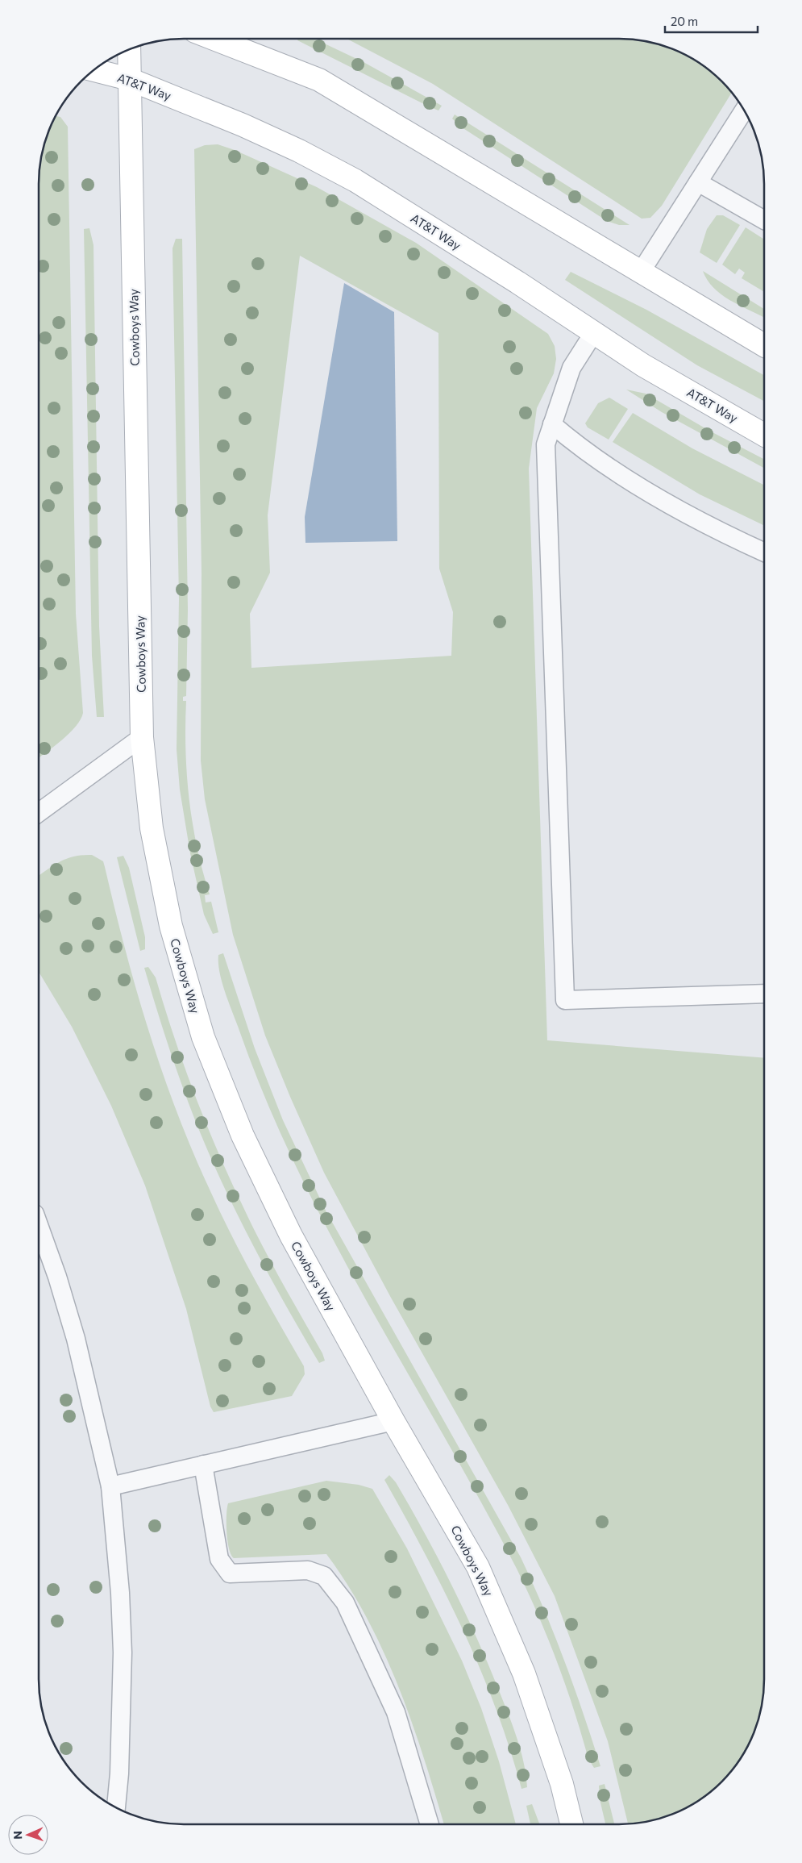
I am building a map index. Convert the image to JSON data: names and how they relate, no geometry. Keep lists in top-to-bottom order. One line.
{"streets":{"street":["AT&T Way","Cowboys Way"]},"crossings":[["AT&T Way","Cowboys Way"]],"scale_bar":"20 m","north":"left"}
